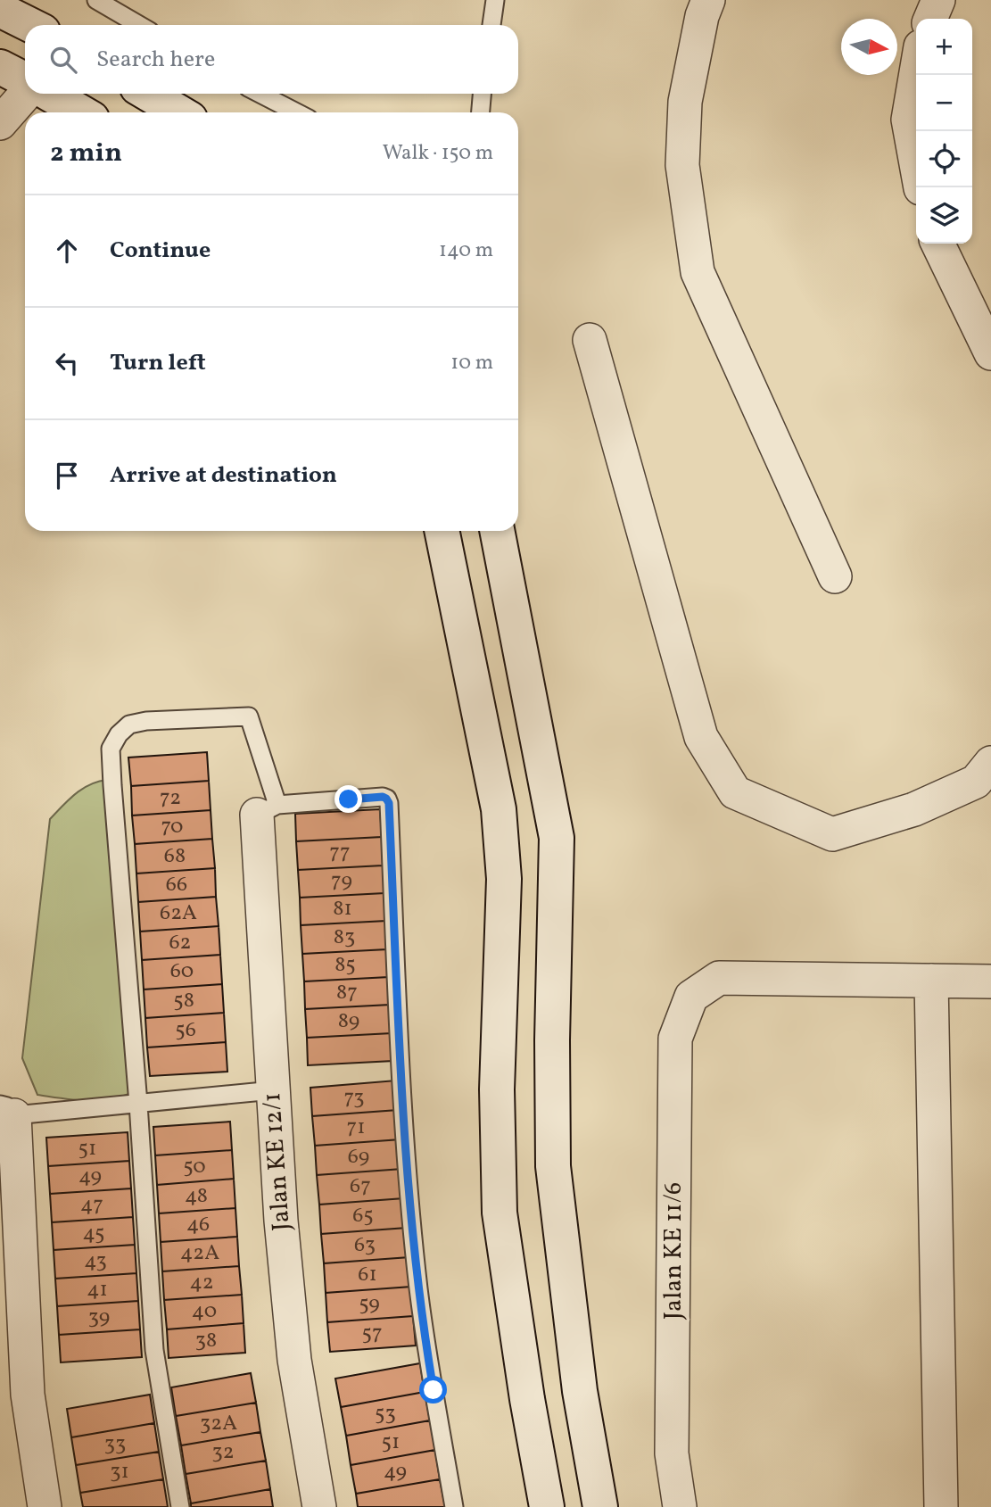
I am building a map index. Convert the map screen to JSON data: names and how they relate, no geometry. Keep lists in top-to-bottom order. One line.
{"streets":{"street":["Jalan KE 12/1","Jalan KE 11/6"]},"house_numbers":["72","70","77","68","79","66","81","62A","83","62","85","60","87","58","89","56","73","71","51","69","50","49","67","48","47","65","46","45","63","42A","43","61","42","41","59","40","39","57","38","53","32A","51","33","32","31","49"],"north":"right","page":{"map_buttons":["+","−"],"search":"Search here","heading":["2 min","Walk · 150 m"],"list":[["Continue","140 m"],["Turn left","10 m"],"Arrive at destination"]}}
